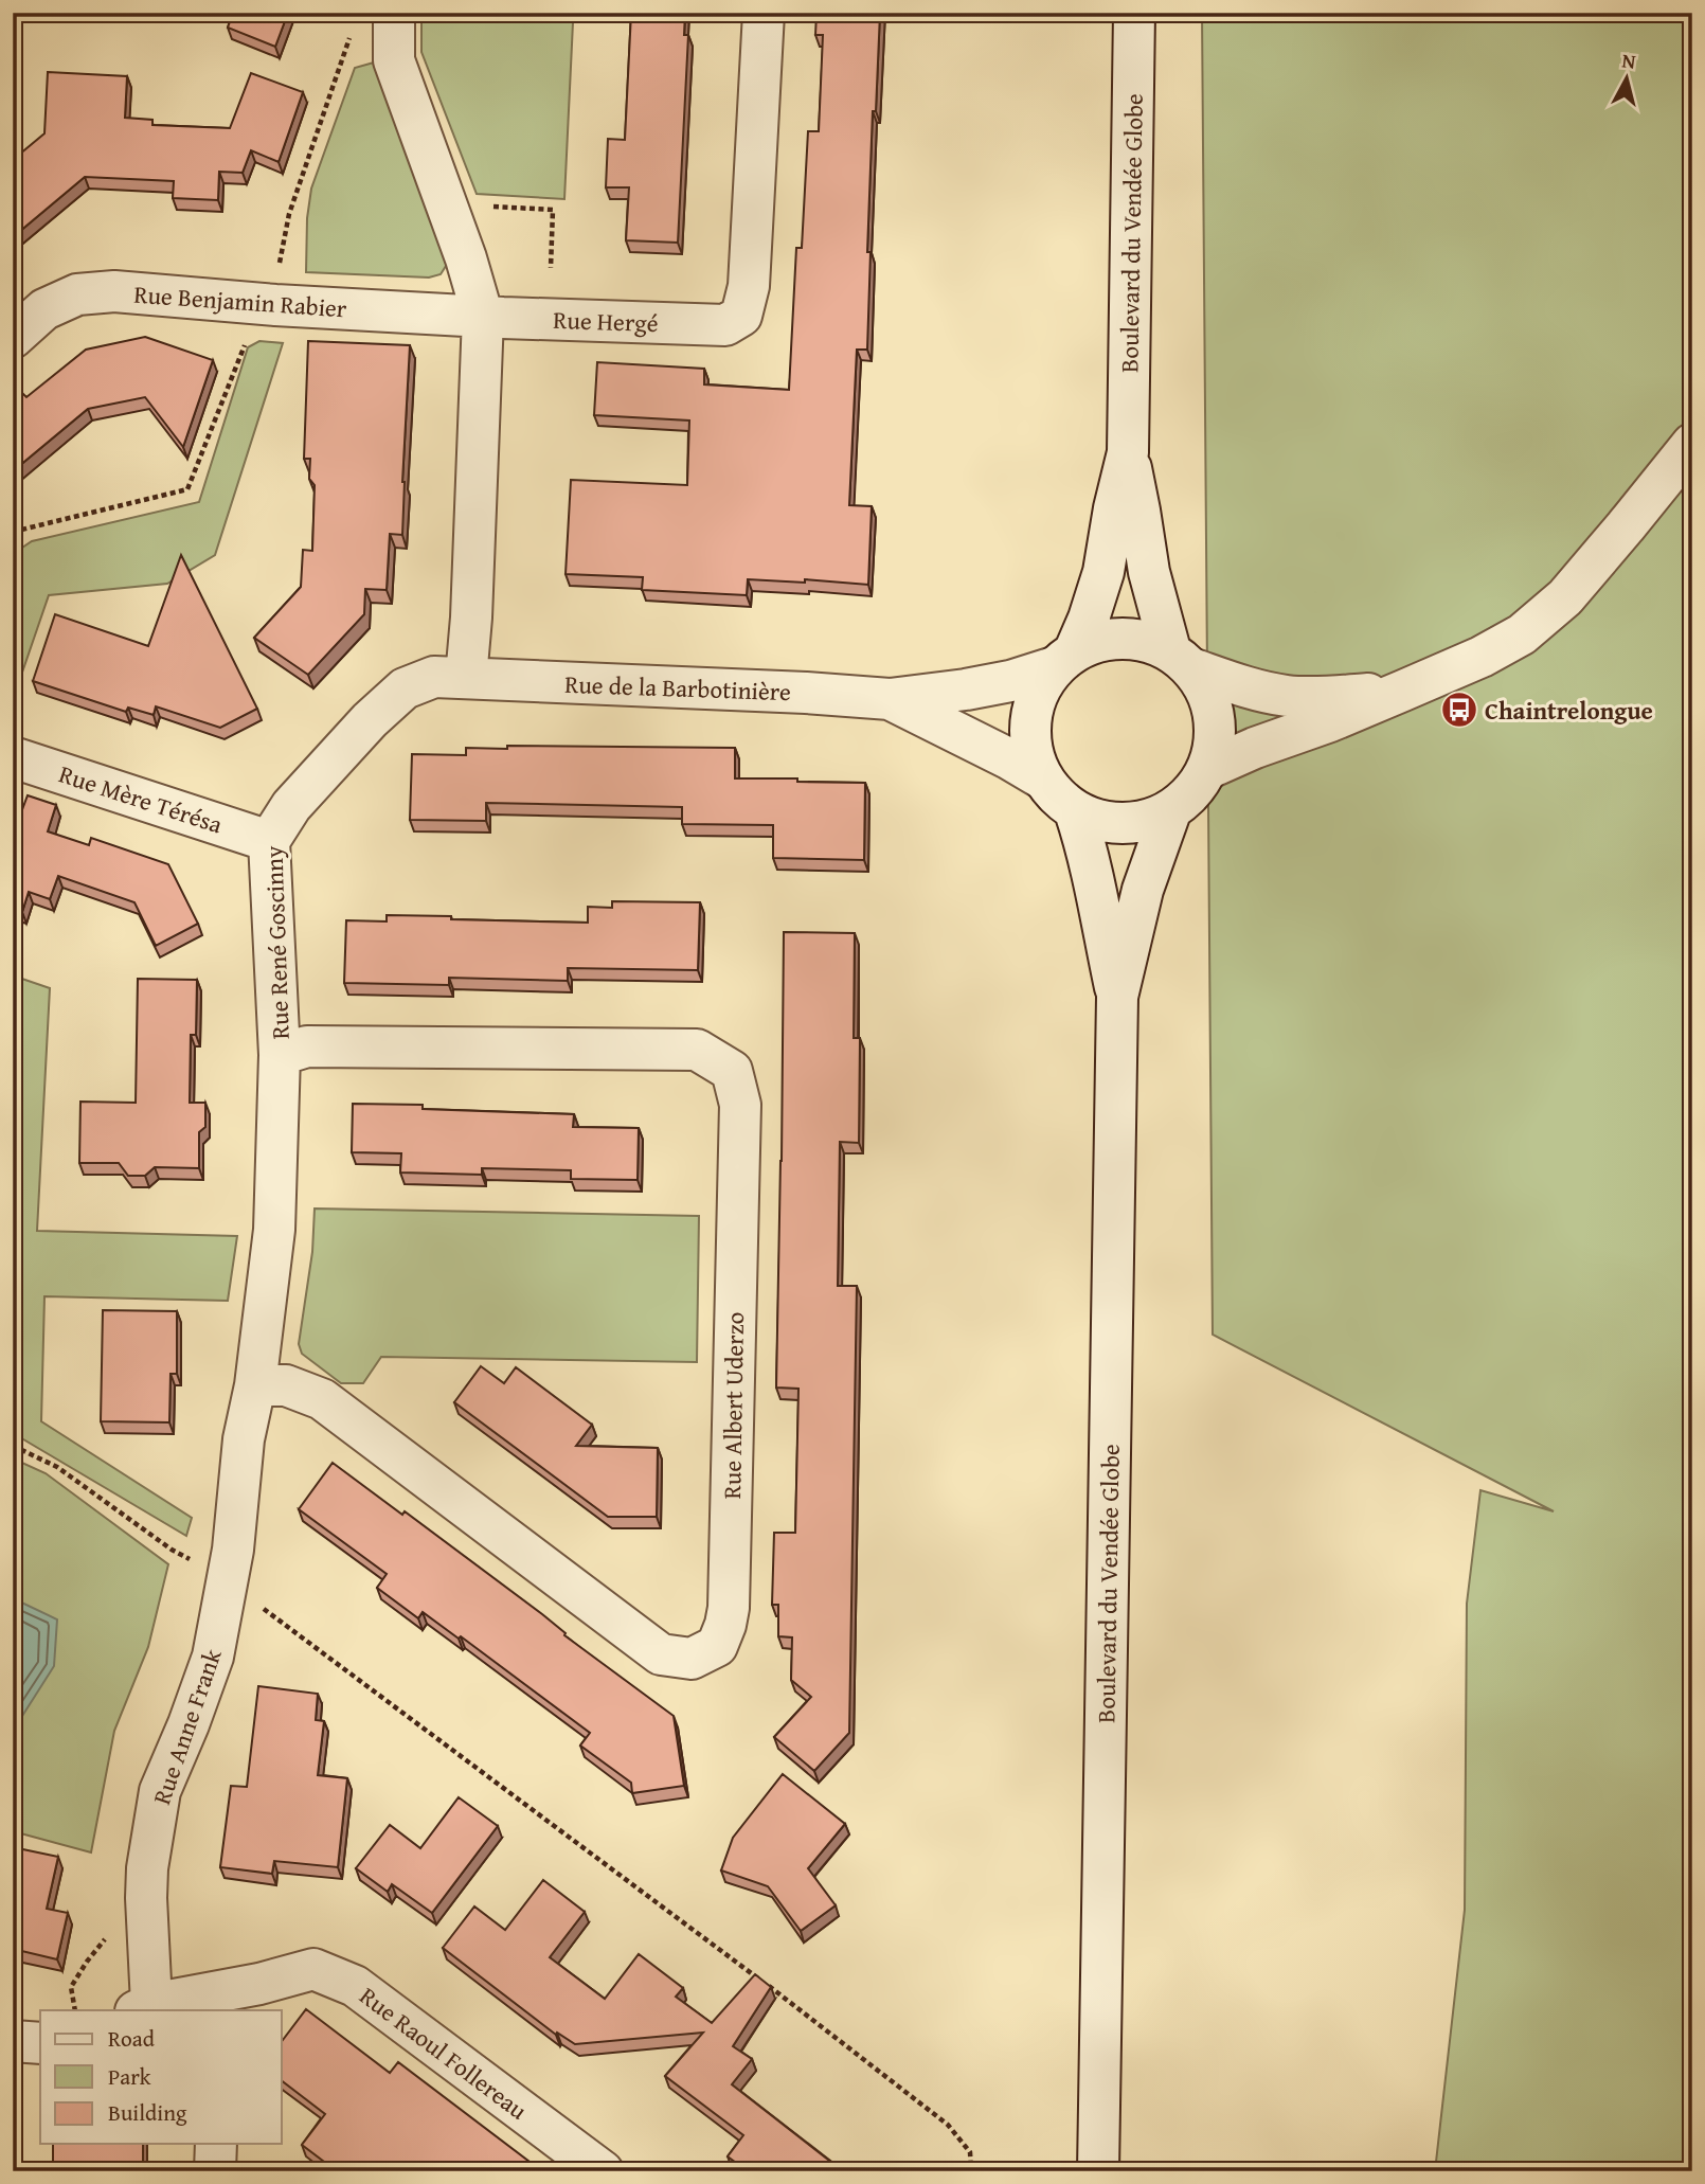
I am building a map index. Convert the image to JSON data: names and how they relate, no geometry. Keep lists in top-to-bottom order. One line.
{"streets":{"street":["Boulevard du Vendée Globe","Rue Benjamin Rabier","Rue Hergé","Rue de la Barbotinière","Rue Mère Térésa","Rue René Goscinny","Rue Albert Uderzo","Rue Anne Frank","Rue Raoul Follereau"]},"crossings":[["Boulevard du Vendée Globe","Rue de la Barbotinière"],["Rue Benjamin Rabier","Rue Hergé"],["Rue de la Barbotinière","Rue René Goscinny"],["Rue Mère Térésa","Rue René Goscinny"],["Rue René Goscinny","Rue Albert Uderzo"],["Rue René Goscinny","Rue Anne Frank"],["Rue Anne Frank","Rue Raoul Follereau"]],"places":{"bus stop":["Chaintrelongue"]},"legend":["Road","Park","Building"],"north":"top"}
